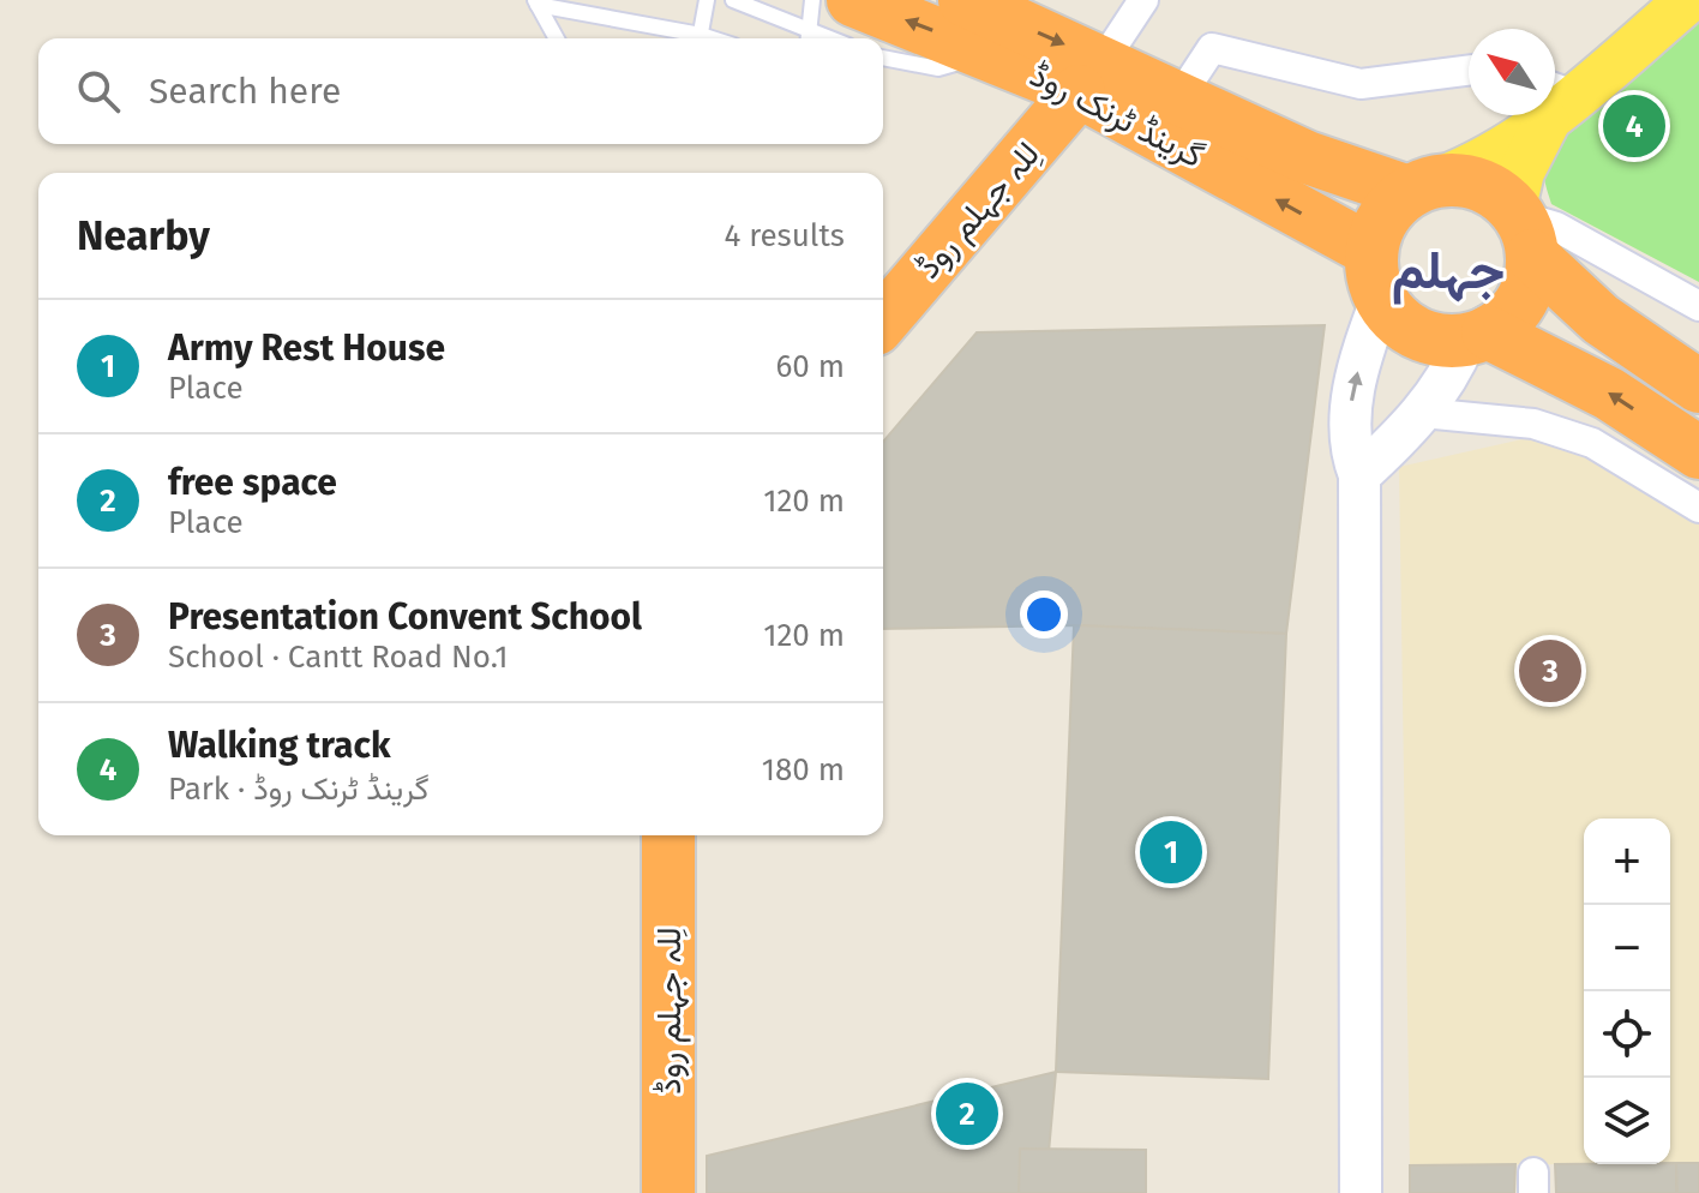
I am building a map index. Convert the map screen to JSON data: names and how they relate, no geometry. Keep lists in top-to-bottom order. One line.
{"streets":{"highway":["گرینڈ ٹرنک روڈ","لِلہ جہلم روڈ"]},"crossings":[["گرینڈ ٹرنک روڈ","لِلہ جہلم روڈ"]],"districts":["جہلم"],"north":"top left","page":{"search":"Search here","pins":["4","3","1","2"],"heading":["Nearby","4 results"],"list":[{"mark":"1","name":"Army Rest House","note":"Place","value":"60 m"},{"mark":"2","name":"free space","note":"Place","value":"120 m"},{"mark":"3","name":"Presentation Convent School","note":"School · Cantt Road No.1","value":"120 m"},{"mark":"4","name":"Walking track","note":"Park · گرینڈ ٹرنک روڈ","value":"180 m"}],"map_buttons":["+","−"]}}
